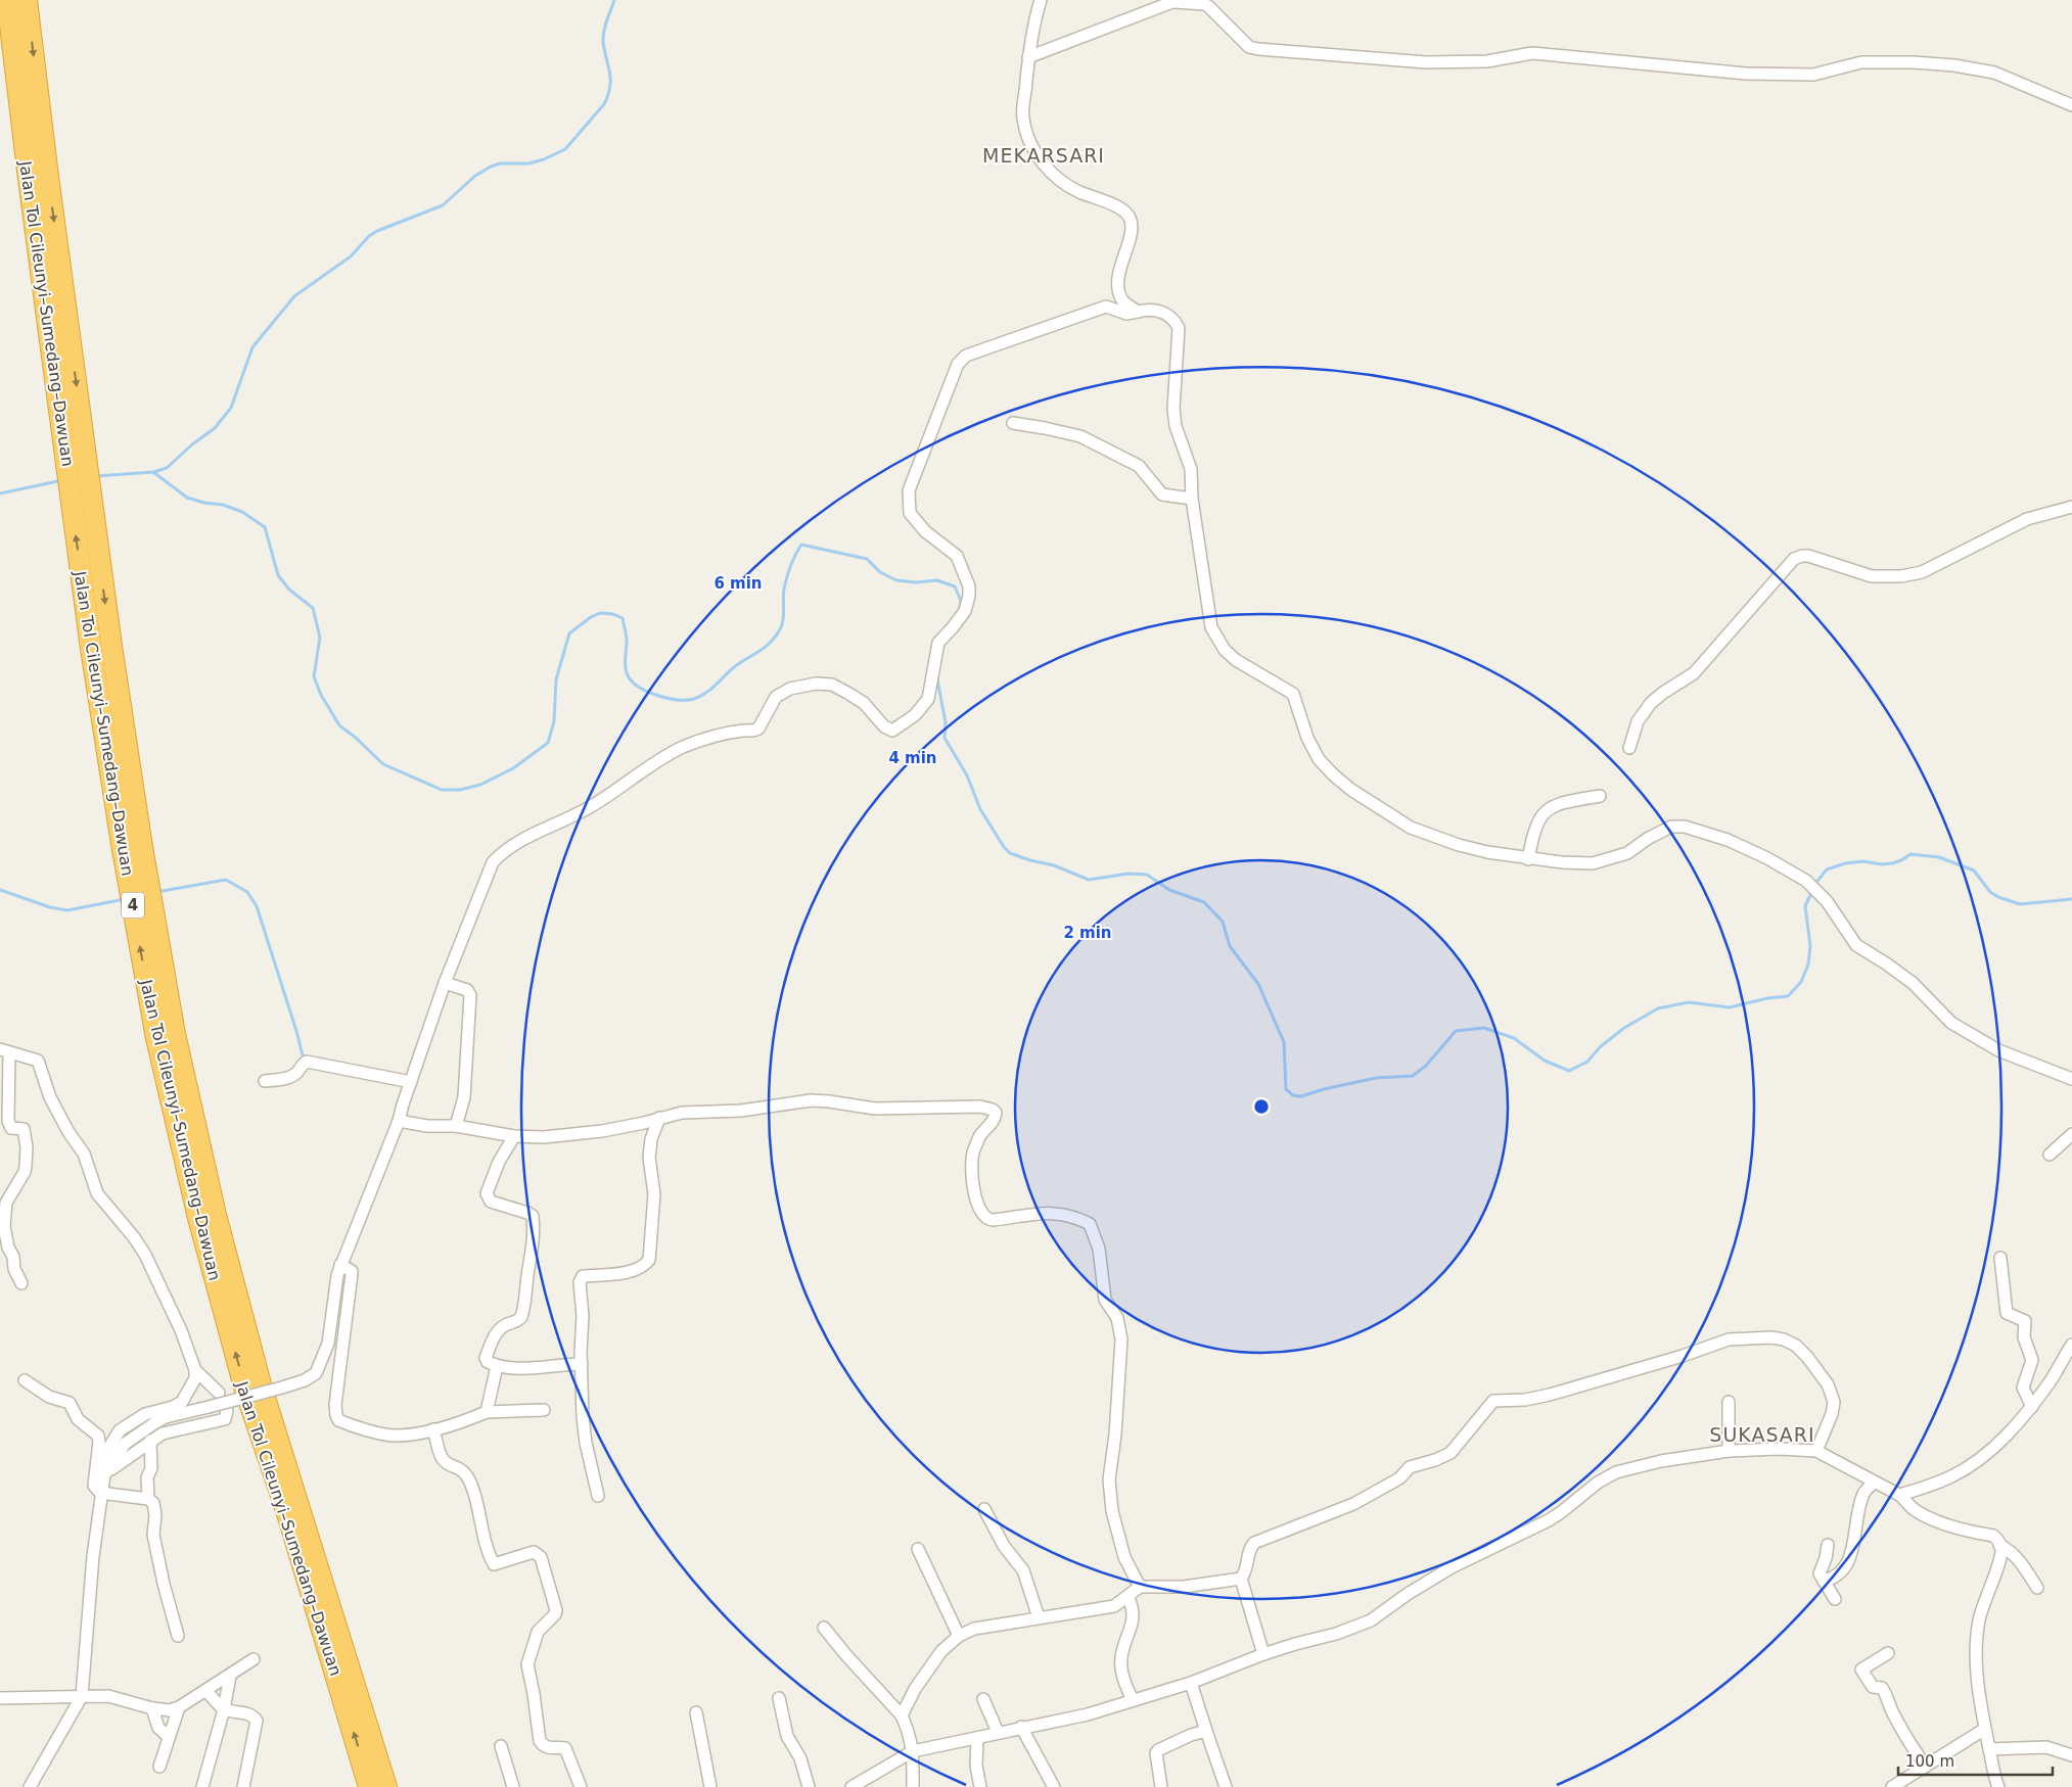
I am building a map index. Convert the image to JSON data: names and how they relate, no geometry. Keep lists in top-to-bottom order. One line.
{"streets":{"highway":["Jalan Tol Cileunyi–Sumedang–Dawuan","4"]},"districts":["MEKARSARI","SUKASARI"],"scale_bar":"100 m","rings":["6 min","4 min","2 min"]}
